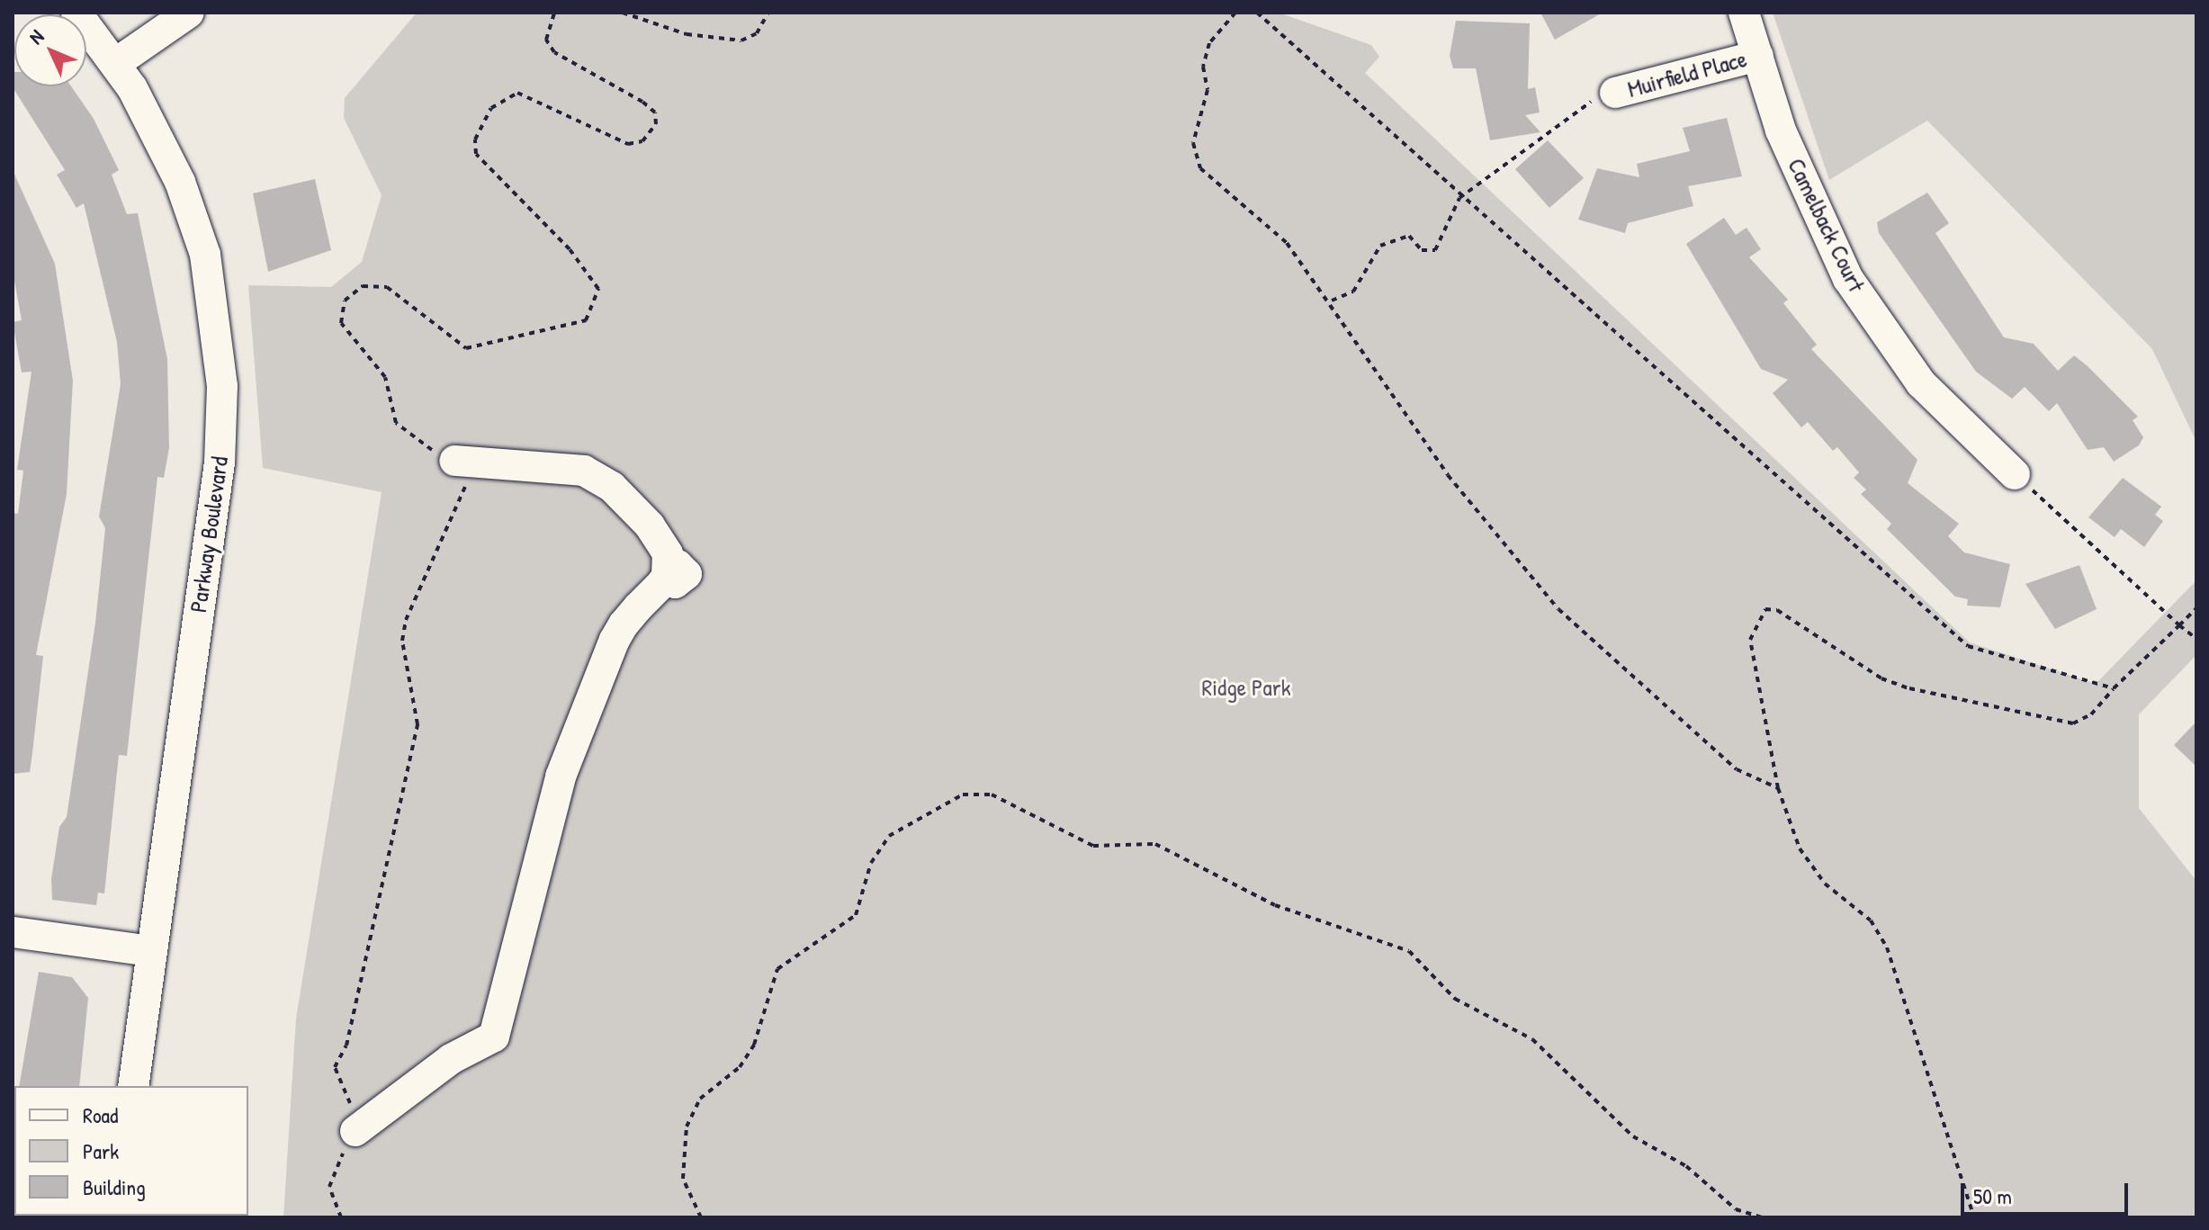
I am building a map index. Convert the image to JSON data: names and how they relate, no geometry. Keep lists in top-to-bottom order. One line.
{"streets":{"street":["Muirfield Place","Camelback Court","Parkway Boulevard"]},"crossings":[["Muirfield Place","Camelback Court"]],"parks":["Ridge Park"],"legend":["Road","Park","Building"],"scale_bar":"50 m","north":"top left"}
